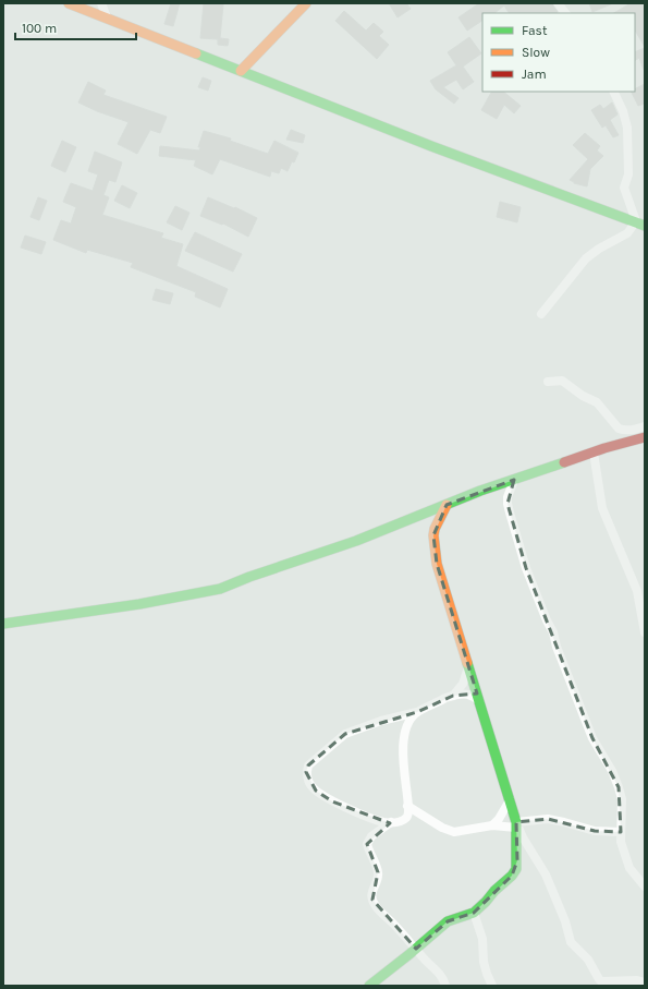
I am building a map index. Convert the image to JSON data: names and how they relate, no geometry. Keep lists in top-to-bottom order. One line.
{"legend":["Fast","Slow","Jam"],"scale_bar":"100 m"}
